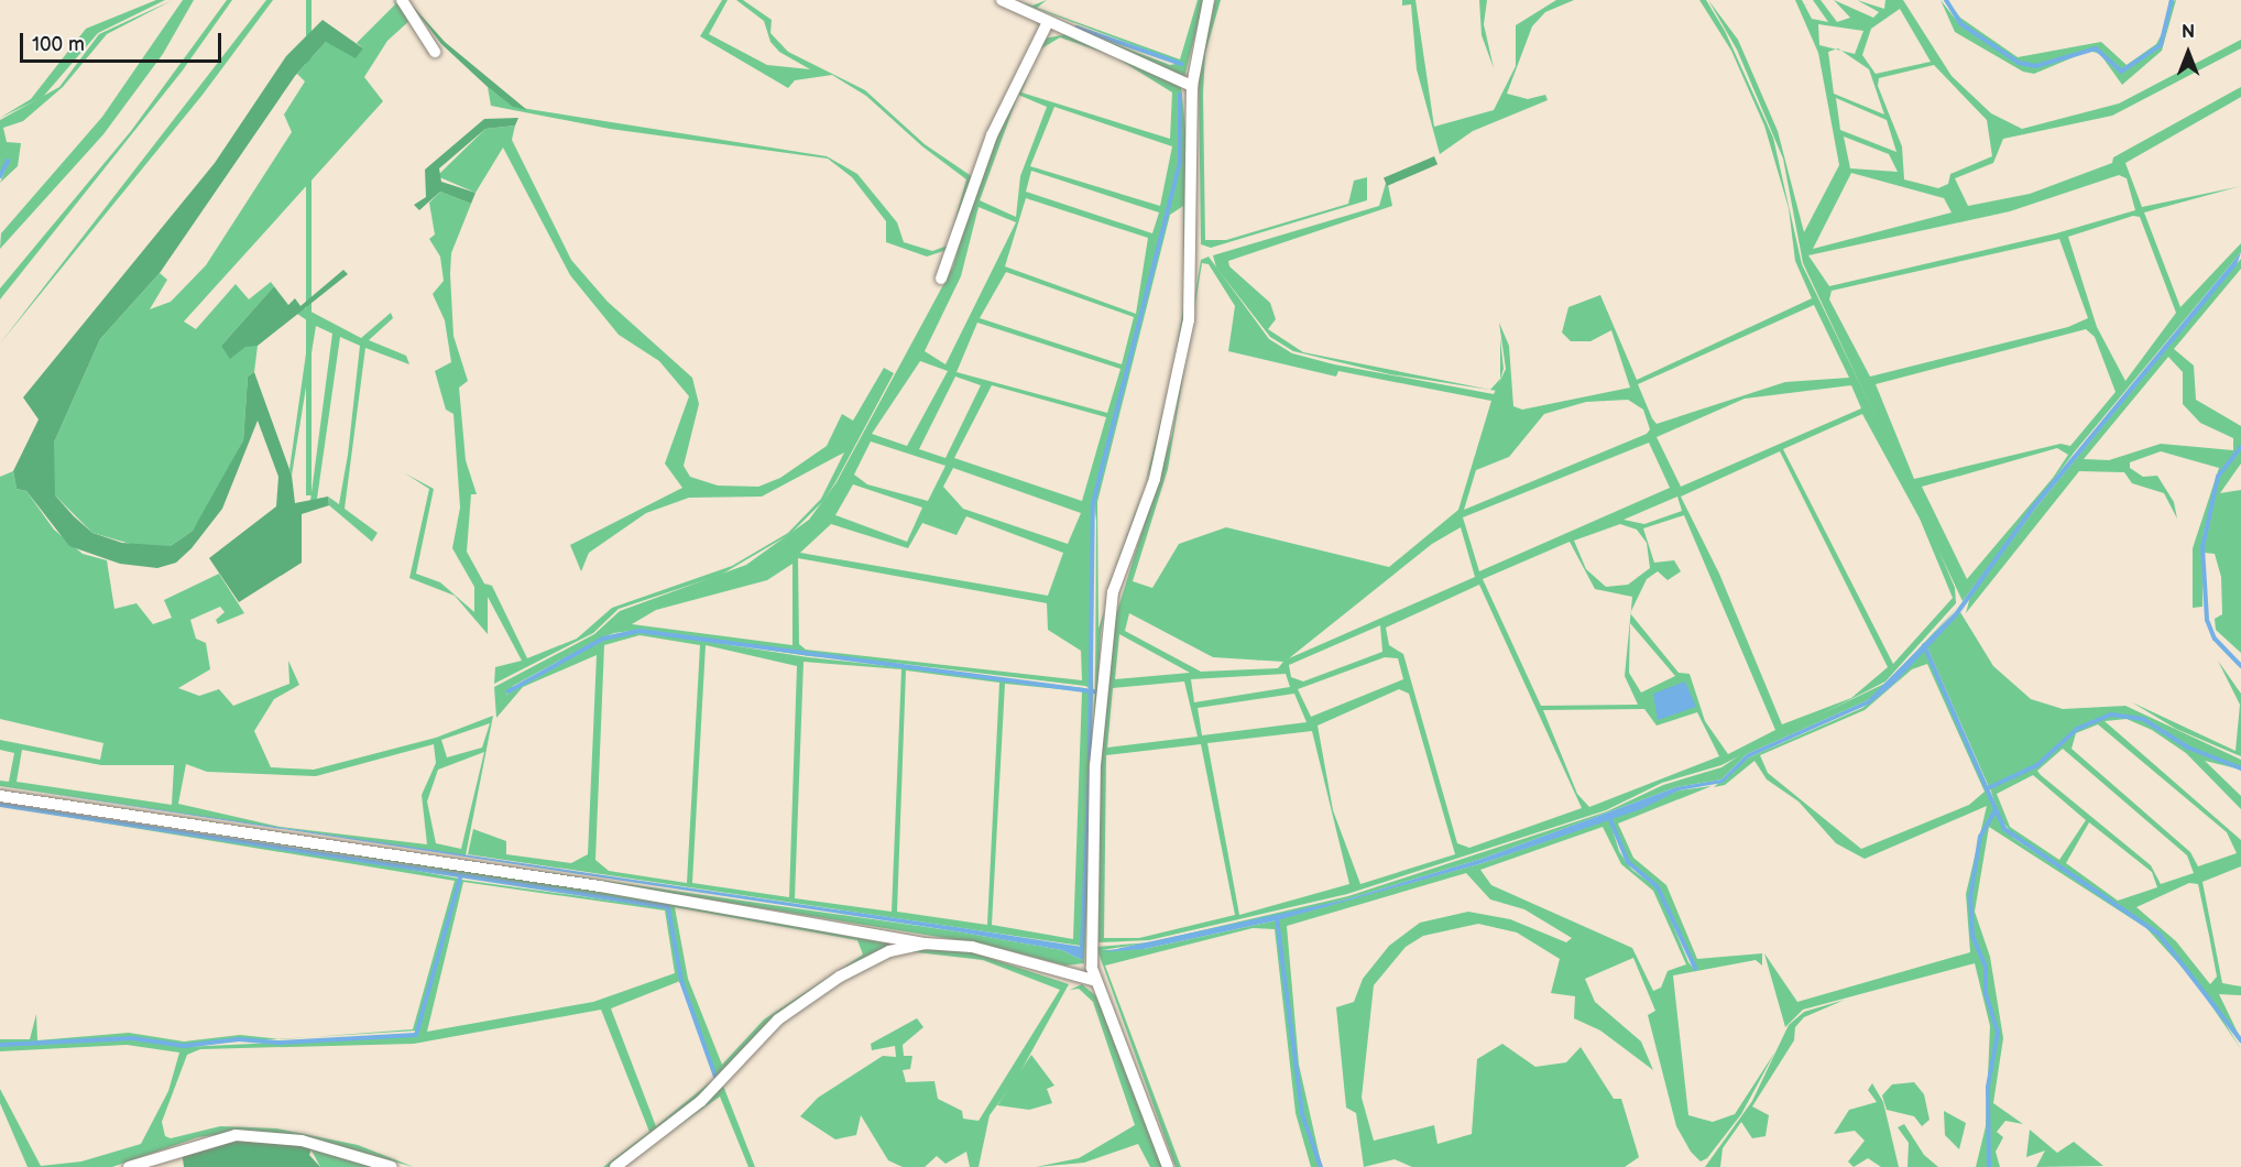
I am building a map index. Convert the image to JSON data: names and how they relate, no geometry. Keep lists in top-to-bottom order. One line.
{"scale_bar":"100 m","north":"top"}
